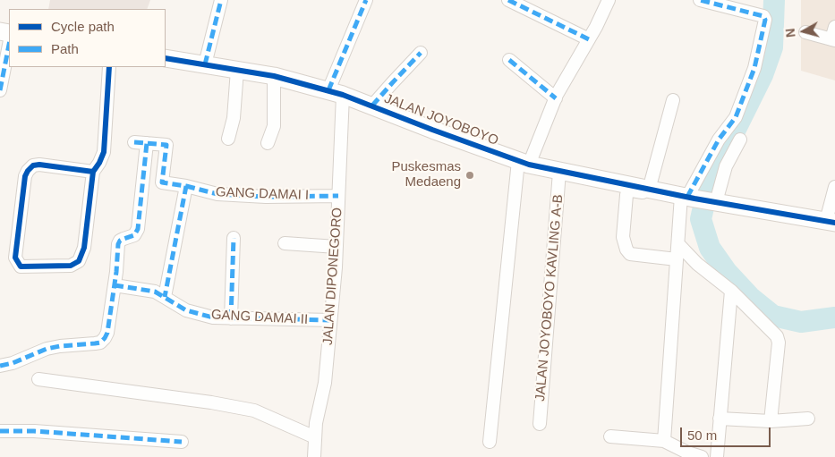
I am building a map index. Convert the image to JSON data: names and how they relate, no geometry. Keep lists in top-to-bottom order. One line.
{"streets":{"street":["JALAN JOYOBOYO","GANG DAMAI I","JALAN DIPONEGORO","JALAN JOYOBOYO KAVLING A-B","GANG DAMAI II"]},"crossings":[["JALAN JOYOBOYO","JALAN DIPONEGORO"],["JALAN JOYOBOYO","JALAN JOYOBOYO KAVLING A-B"],["GANG DAMAI I","JALAN DIPONEGORO"],["GANG DAMAI I","GANG DAMAI II"],["JALAN DIPONEGORO","GANG DAMAI II"]],"places":["Puskesmas Medaeng"],"legend":["Cycle path","Path"],"scale_bar":"50 m","north":"left"}
